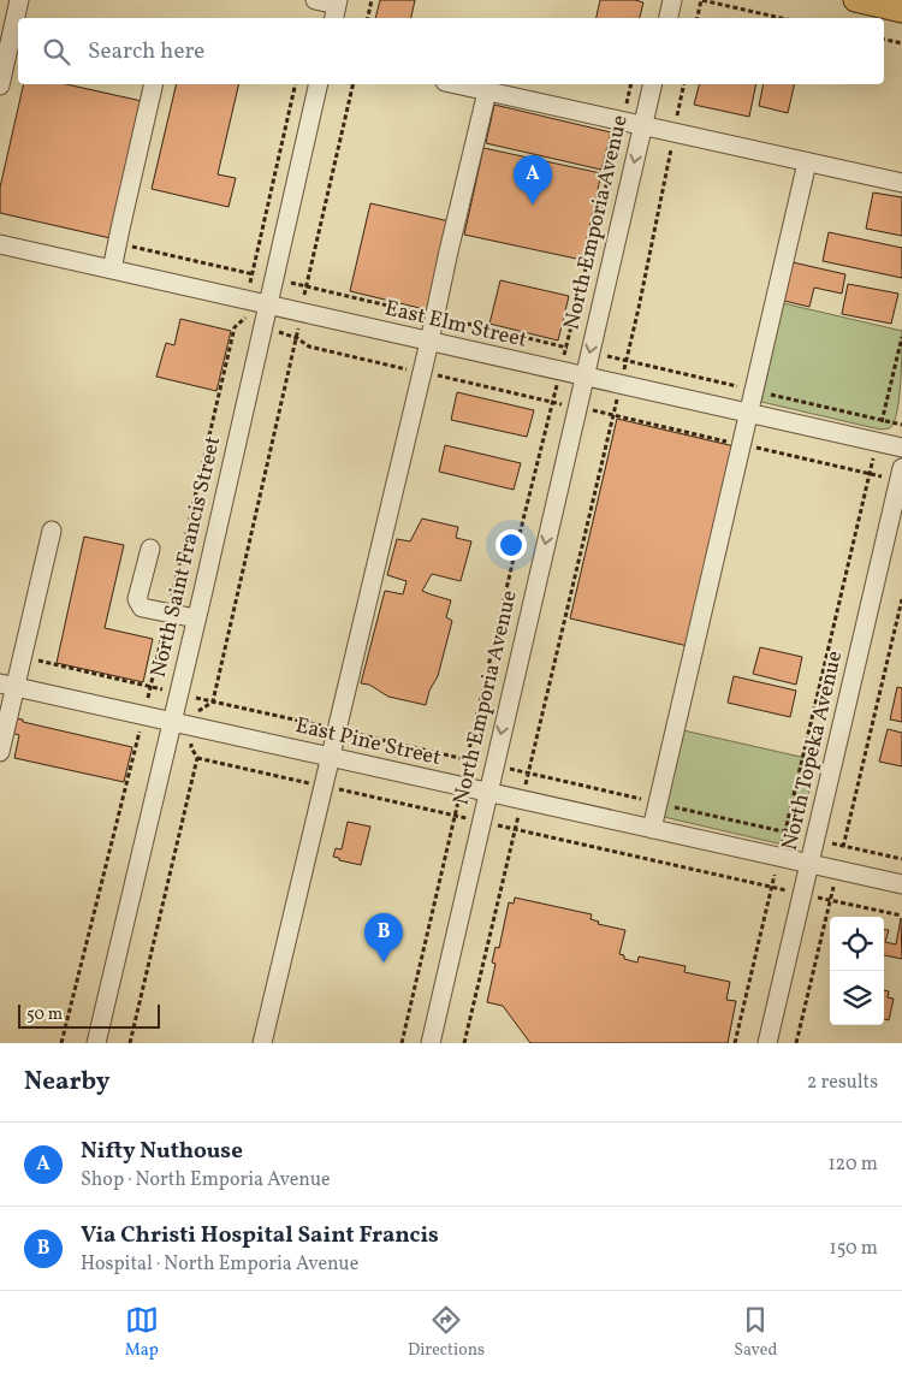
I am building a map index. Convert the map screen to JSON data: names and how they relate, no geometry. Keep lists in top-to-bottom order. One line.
{"streets":{"street":["North Emporia Avenue","East Elm Street","North Saint Francis Street","East Pine Street","North Topeka Avenue"]},"crossings":[["North Emporia Avenue","East Elm Street"],["North Emporia Avenue","East Pine Street"],["East Elm Street","North Saint Francis Street"],["North Saint Francis Street","East Pine Street"],["East Pine Street","North Topeka Avenue"]],"scale_bar":"50 m","page":{"search":"Search here","pins":["A","B"],"scale":"50 m","heading":["Nearby","2 results"],"list":[{"mark":"A","name":"Nifty Nuthouse","note":"Shop · North Emporia Avenue","value":"120 m"},{"mark":"B","name":"Via Christi Hospital Saint Francis","note":"Hospital · North Emporia Avenue","value":"150 m"}],"nav":["Map","Directions","Saved"]}}
